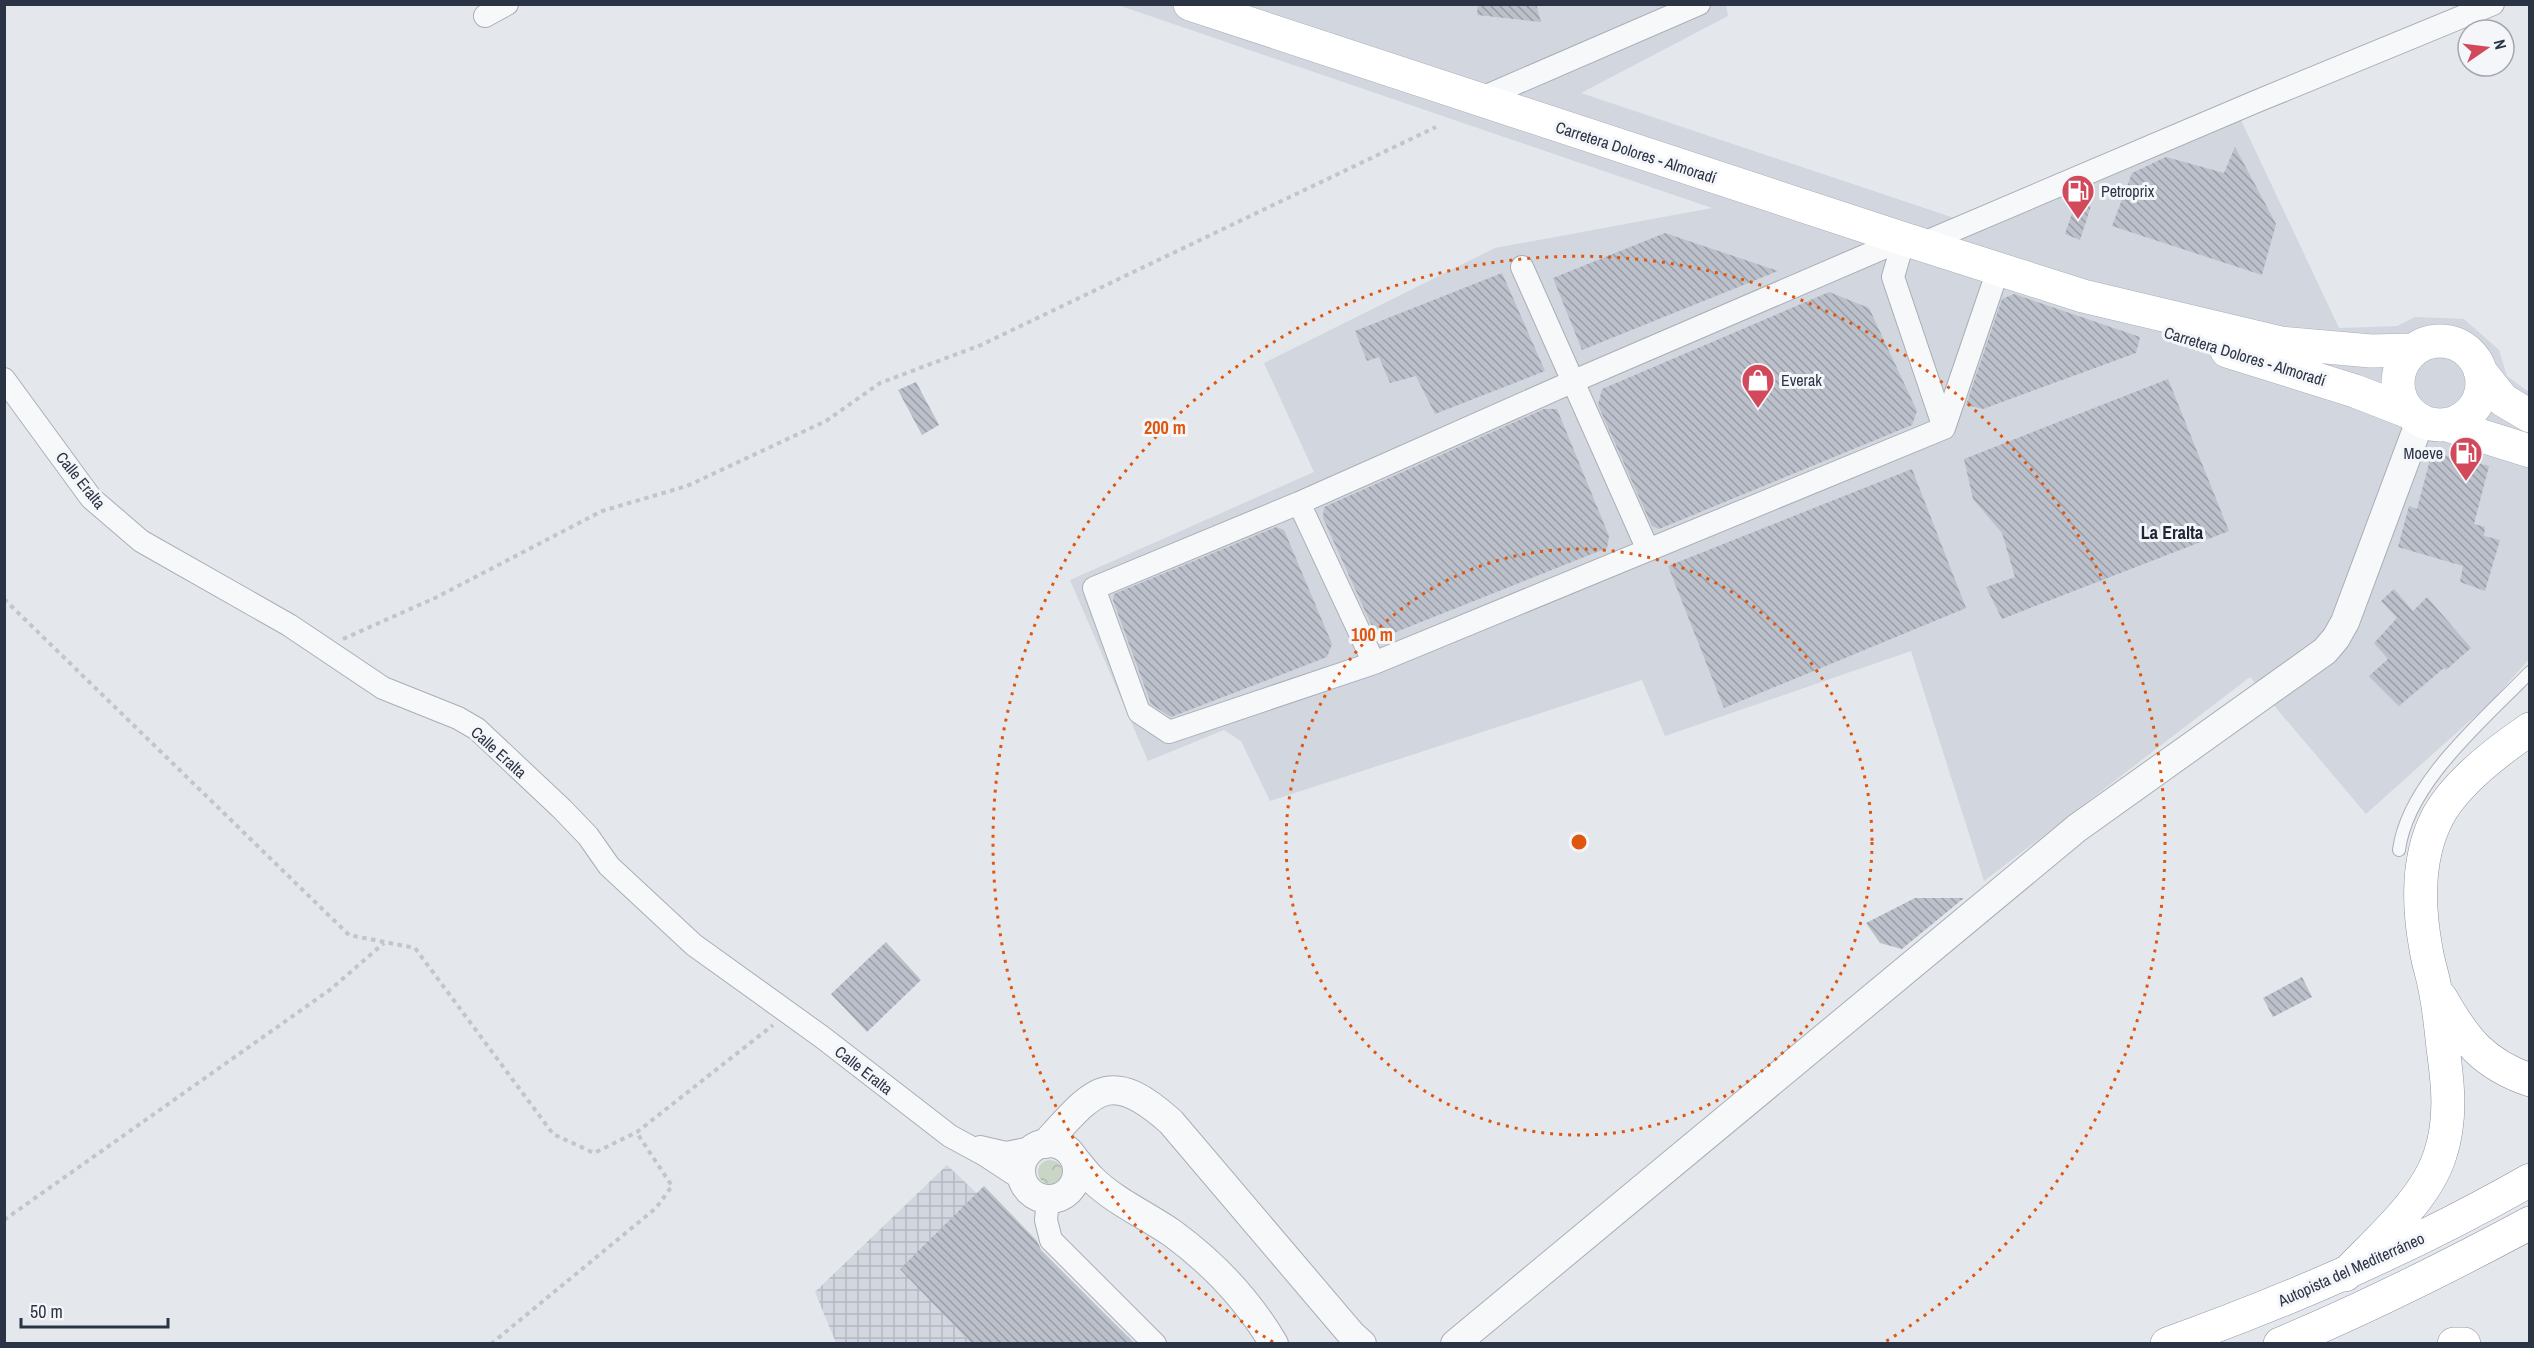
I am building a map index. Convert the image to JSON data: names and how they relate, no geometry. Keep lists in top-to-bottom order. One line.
{"streets":{"main road":["Carretera Dolores - Almoradí","Autopista del Mediterráneo"],"street":["Calle Eralta"]},"districts":["La Eralta"],"places":{"fuel station":["Petroprix","Moeve"],"shop":["Everak"]},"scale_bar":"50 m","north":"right","rings":["200 m","100 m"]}
